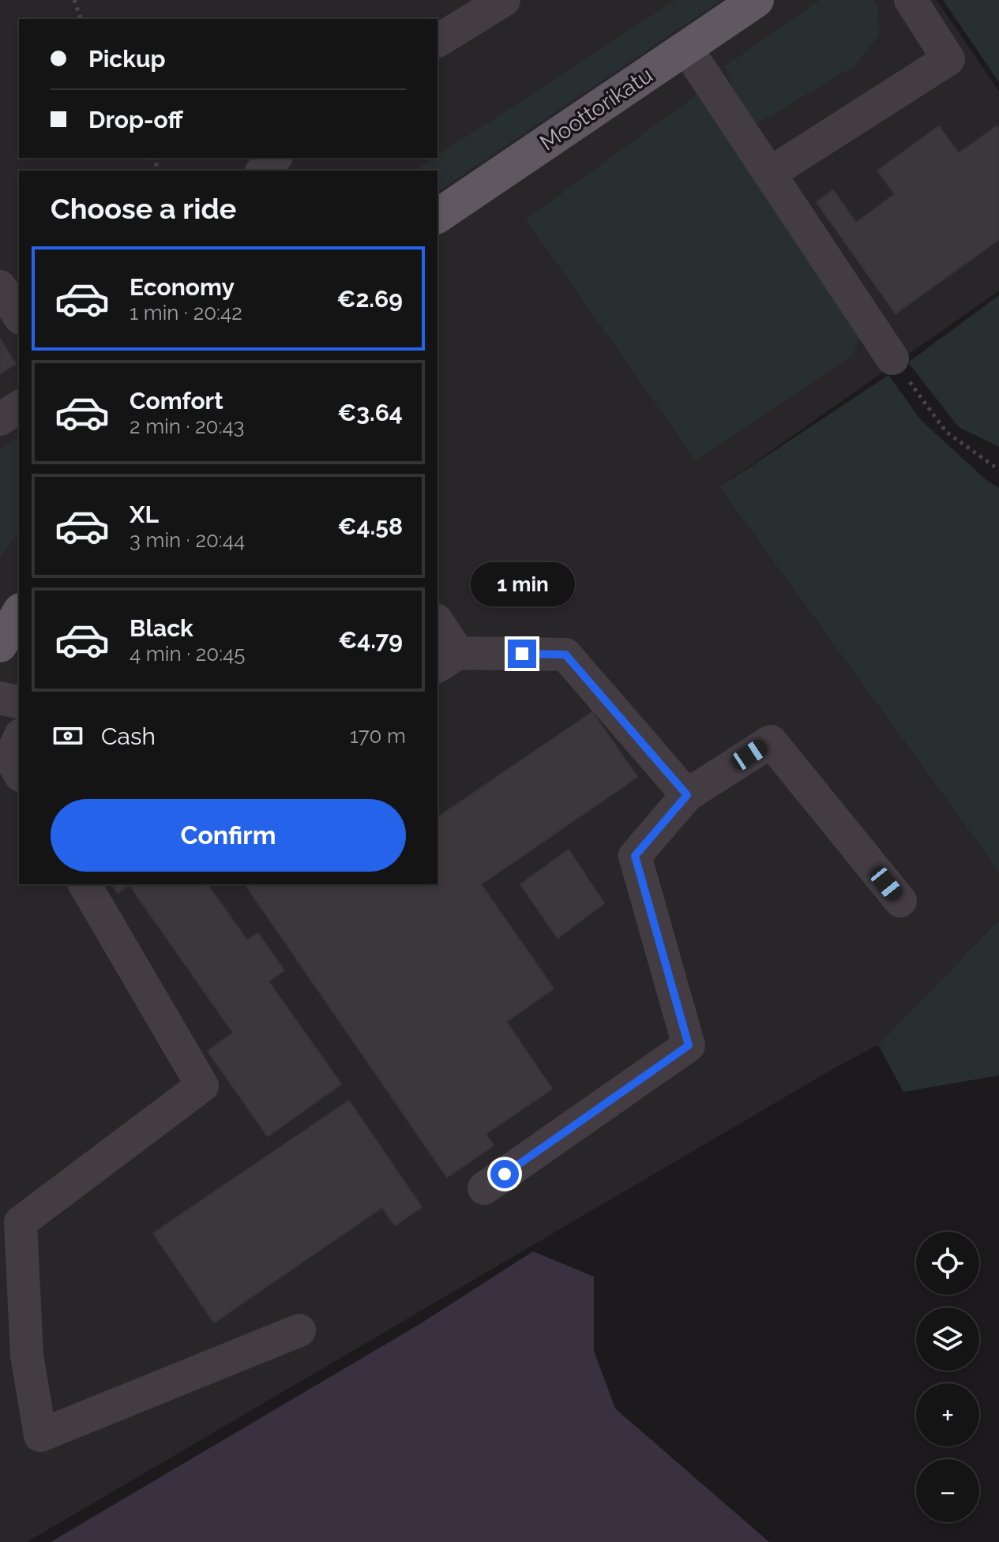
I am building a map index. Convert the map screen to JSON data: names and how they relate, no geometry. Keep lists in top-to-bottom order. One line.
{"streets":{"main road":["Moottorikatu"]},"page":{"banner":["Pickup","Drop-off"],"heading":"Choose a ride","list":[{"name":"Economy","note":"1 min · 20:42","value":"€2.69"},{"name":"Comfort","note":"2 min · 20:43","value":"€3.64"},{"name":"XL","note":"3 min · 20:44","value":"€4.58"},{"name":"Black","note":"4 min · 20:45","value":"€4.79"}],"bubble":"1 min","pay":["Cash","170 m"],"buttons":"Confirm","map_buttons":["+","−"]}}
